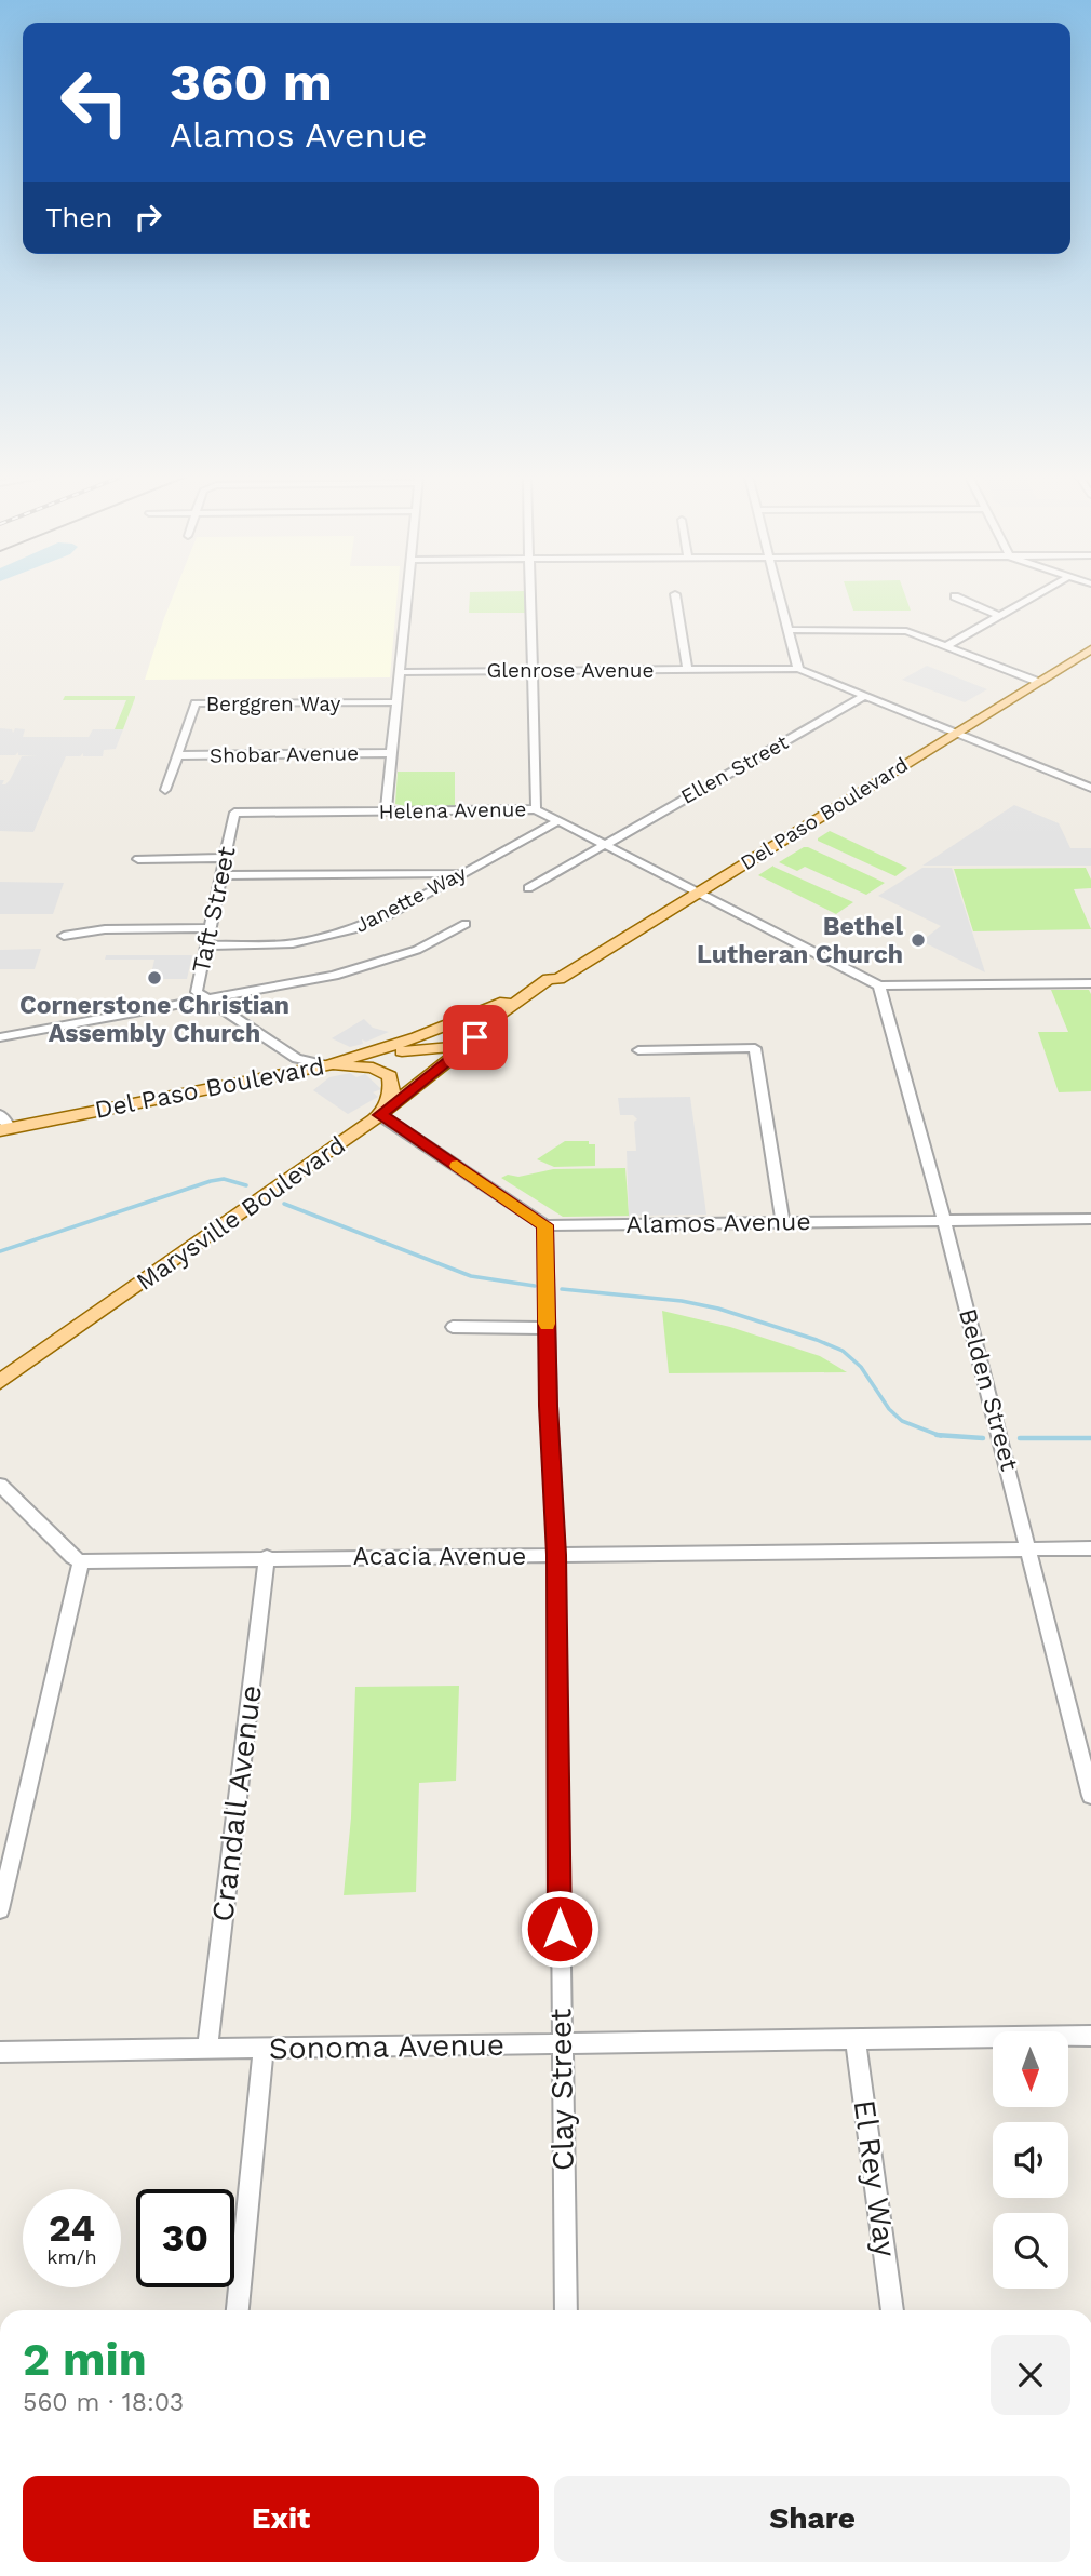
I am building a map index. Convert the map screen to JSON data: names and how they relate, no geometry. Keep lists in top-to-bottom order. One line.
{"streets":{"main road":["Del Paso Boulevard","Marysville Boulevard"],"street":["Glenrose Avenue","Berggren Way","Shobar Avenue","Ellen Street","Helena Avenue","Janette Way","Taft Street","Alamos Avenue","Belden Street","Acacia Avenue","Crandall Avenue","Sonoma Avenue","Clay Street","El Rey Way"]},"crossings":[["Glenrose Avenue","Ellen Street"],["Glenrose Avenue","Del Paso Boulevard"],["Berggren Way","Shobar Avenue"],["Ellen Street","Helena Avenue"],["Helena Avenue","Del Paso Boulevard"],["Helena Avenue","Janette Way"],["Helena Avenue","Taft Street"],["Del Paso Boulevard","Taft Street"],["Del Paso Boulevard","Marysville Boulevard"],["Janette Way","Taft Street"],["Alamos Avenue","Belden Street"],["Alamos Avenue","Clay Street"],["Belden Street","Acacia Avenue"],["Acacia Avenue","Crandall Avenue"],["Acacia Avenue","Clay Street"],["Crandall Avenue","Sonoma Avenue"],["Sonoma Avenue","Clay Street"],["Sonoma Avenue","El Rey Way"]],"places":["Bethel Lutheran Church","Cornerstone Christian Assembly Church"],"north":"bottom","page":{"turn":["360 m","Alamos Avenue"],"then":"Then","speed":"24 km/h","limit":"30","heading":["2 min","560 m · 18:03"],"buttons":["Exit","Share"]}}
